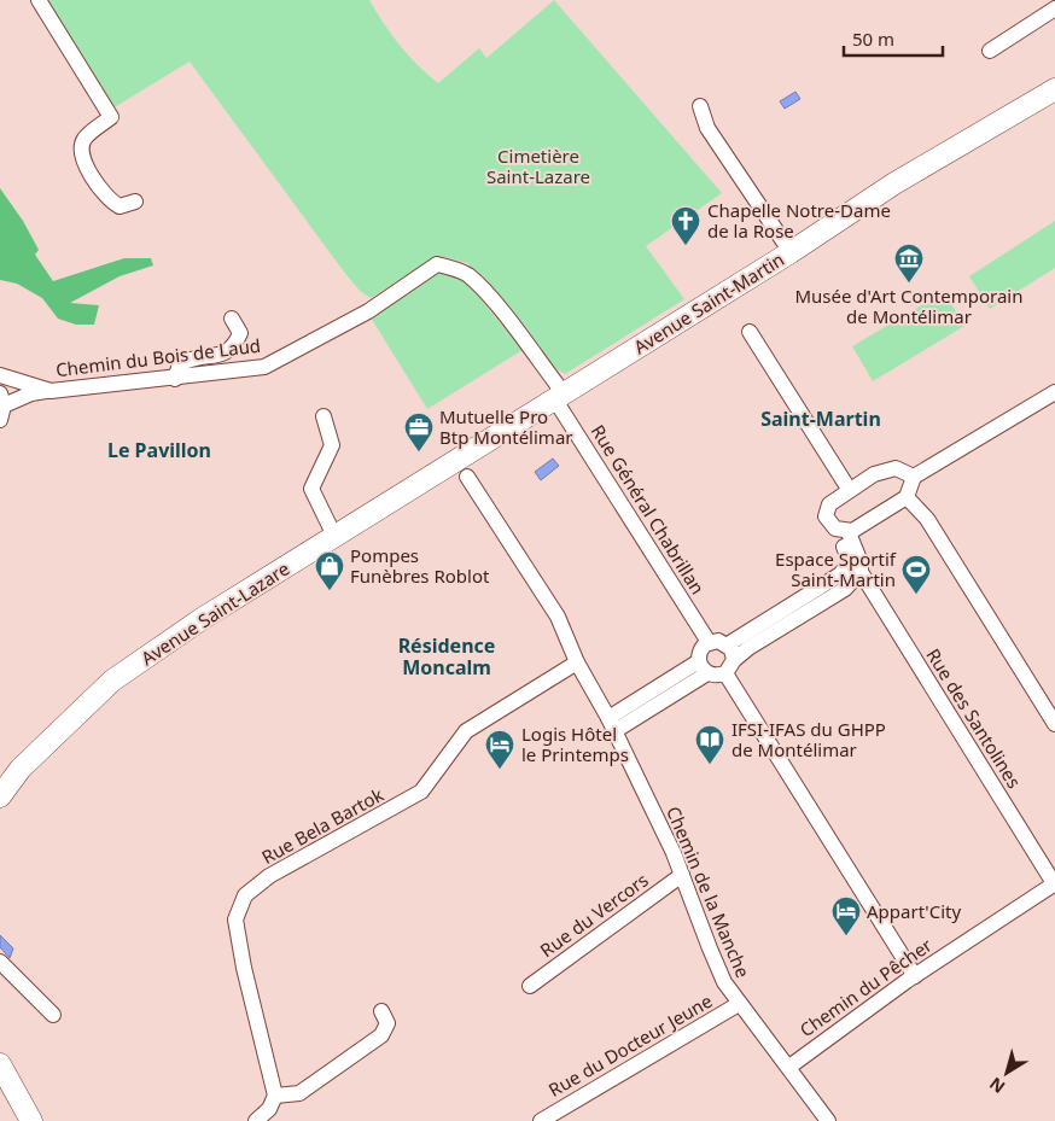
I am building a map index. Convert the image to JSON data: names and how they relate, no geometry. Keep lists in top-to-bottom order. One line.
{"streets":{"main road":["Avenue Saint-Martin","Avenue Saint-Lazare"],"street":["Chemin du Bois de Laud","Rue Général Chabrillan","Rue des Santolines","Rue Bela Bartok","Chemin de la Manche","Rue du Vercors","Chemin du Pêcher","Rue du Docteur Jeune"]},"crossings":[["Avenue Saint-Martin","Chemin du Bois de Laud"],["Avenue Saint-Martin","Rue Général Chabrillan"],["Avenue Saint-Martin","Avenue Saint-Lazare"],["Avenue Saint-Martin","Chemin de la Manche"],["Chemin du Bois de Laud","Rue Général Chabrillan"],["Avenue Saint-Lazare","Chemin de la Manche"],["Rue des Santolines","Chemin du Pêcher"],["Rue Bela Bartok","Chemin de la Manche"],["Chemin de la Manche","Rue du Vercors"],["Chemin de la Manche","Chemin du Pêcher"],["Chemin de la Manche","Rue du Docteur Jeune"]],"districts":["Saint-Martin","Le Pavillon","Résidence Moncalm"],"parks":["Cimetière Saint-Lazare"],"places":{"church":["Chapelle Notre-Dame de la Rose"],"museum":["Musée d'Art Contemporain de Montélimar"],"office":["Mutuelle Pro Btp Montélimar"],"shop":["Pompes Funèbres Roblot"],"sports":["Espace Sportif Saint-Martin"],"library":["IFSI-IFAS du GHPP de Montélimar"],"hotel":["Logis Hôtel le Printemps","Appart'City"]},"scale_bar":"50 m","north":"bottom left"}
